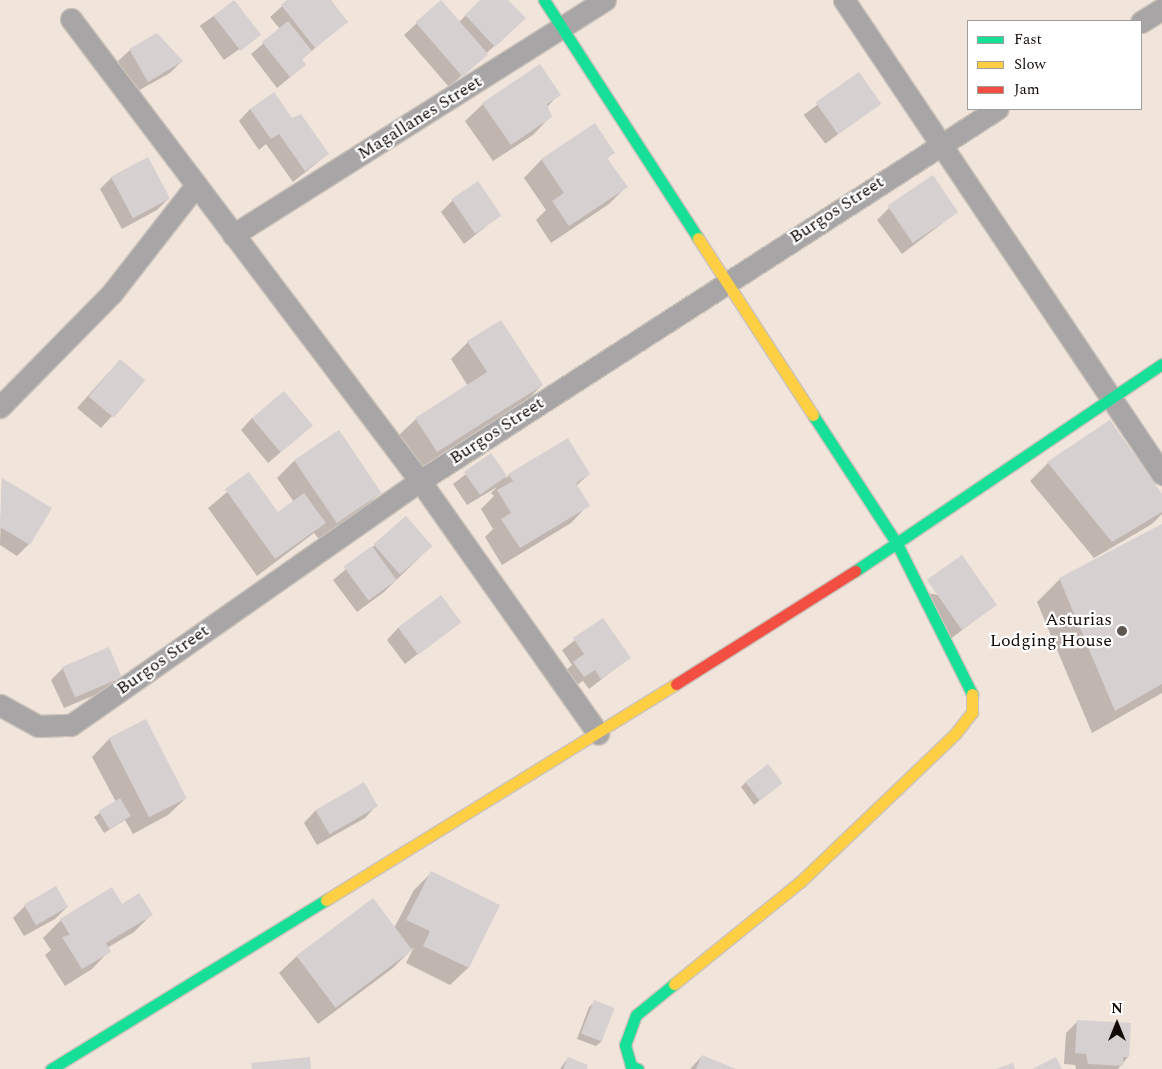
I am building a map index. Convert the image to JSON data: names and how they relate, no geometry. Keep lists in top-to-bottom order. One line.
{"streets":{"street":["Magallanes Street","Burgos Street"]},"places":["Asturias Lodging House"],"legend":["Fast","Slow","Jam"],"north":"top"}
